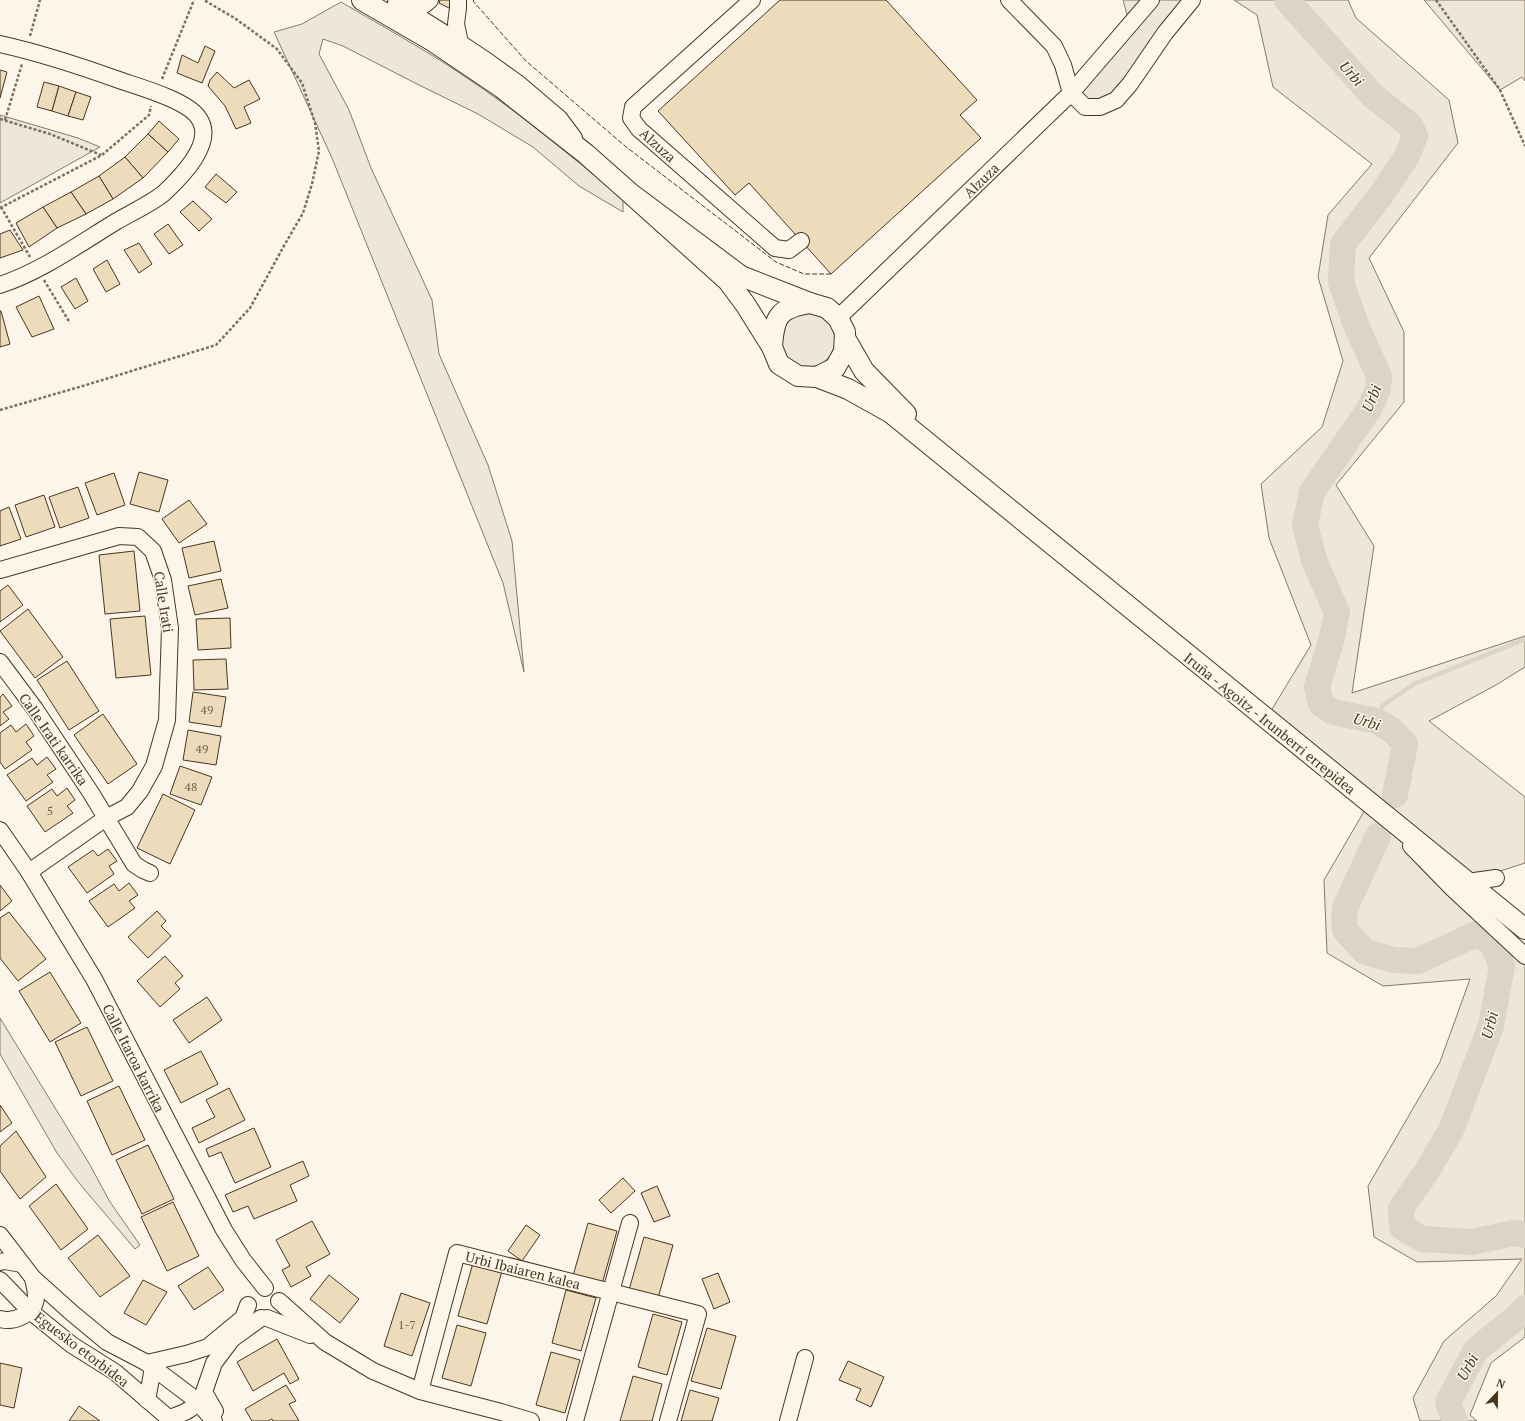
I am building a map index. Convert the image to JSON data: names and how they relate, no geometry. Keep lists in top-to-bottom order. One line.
{"streets":{"main road":["Iruña - Agoitz - Irunberri errepidea"],"street":["Alzuza","Calle Irati","Calle Irati karrika","Calle Itaroa karrika","Urbi Ibaiaren kalea","Eguesko etorbidea"]},"crossings":[["Calle Irati","Calle Irati karrika"],["Calle Irati","Calle Itaroa karrika"],["Calle Itaroa karrika","Eguesko etorbidea"]],"water":["Urbi"],"house_numbers":["49","49","48","5","1-7"],"north":"top"}
